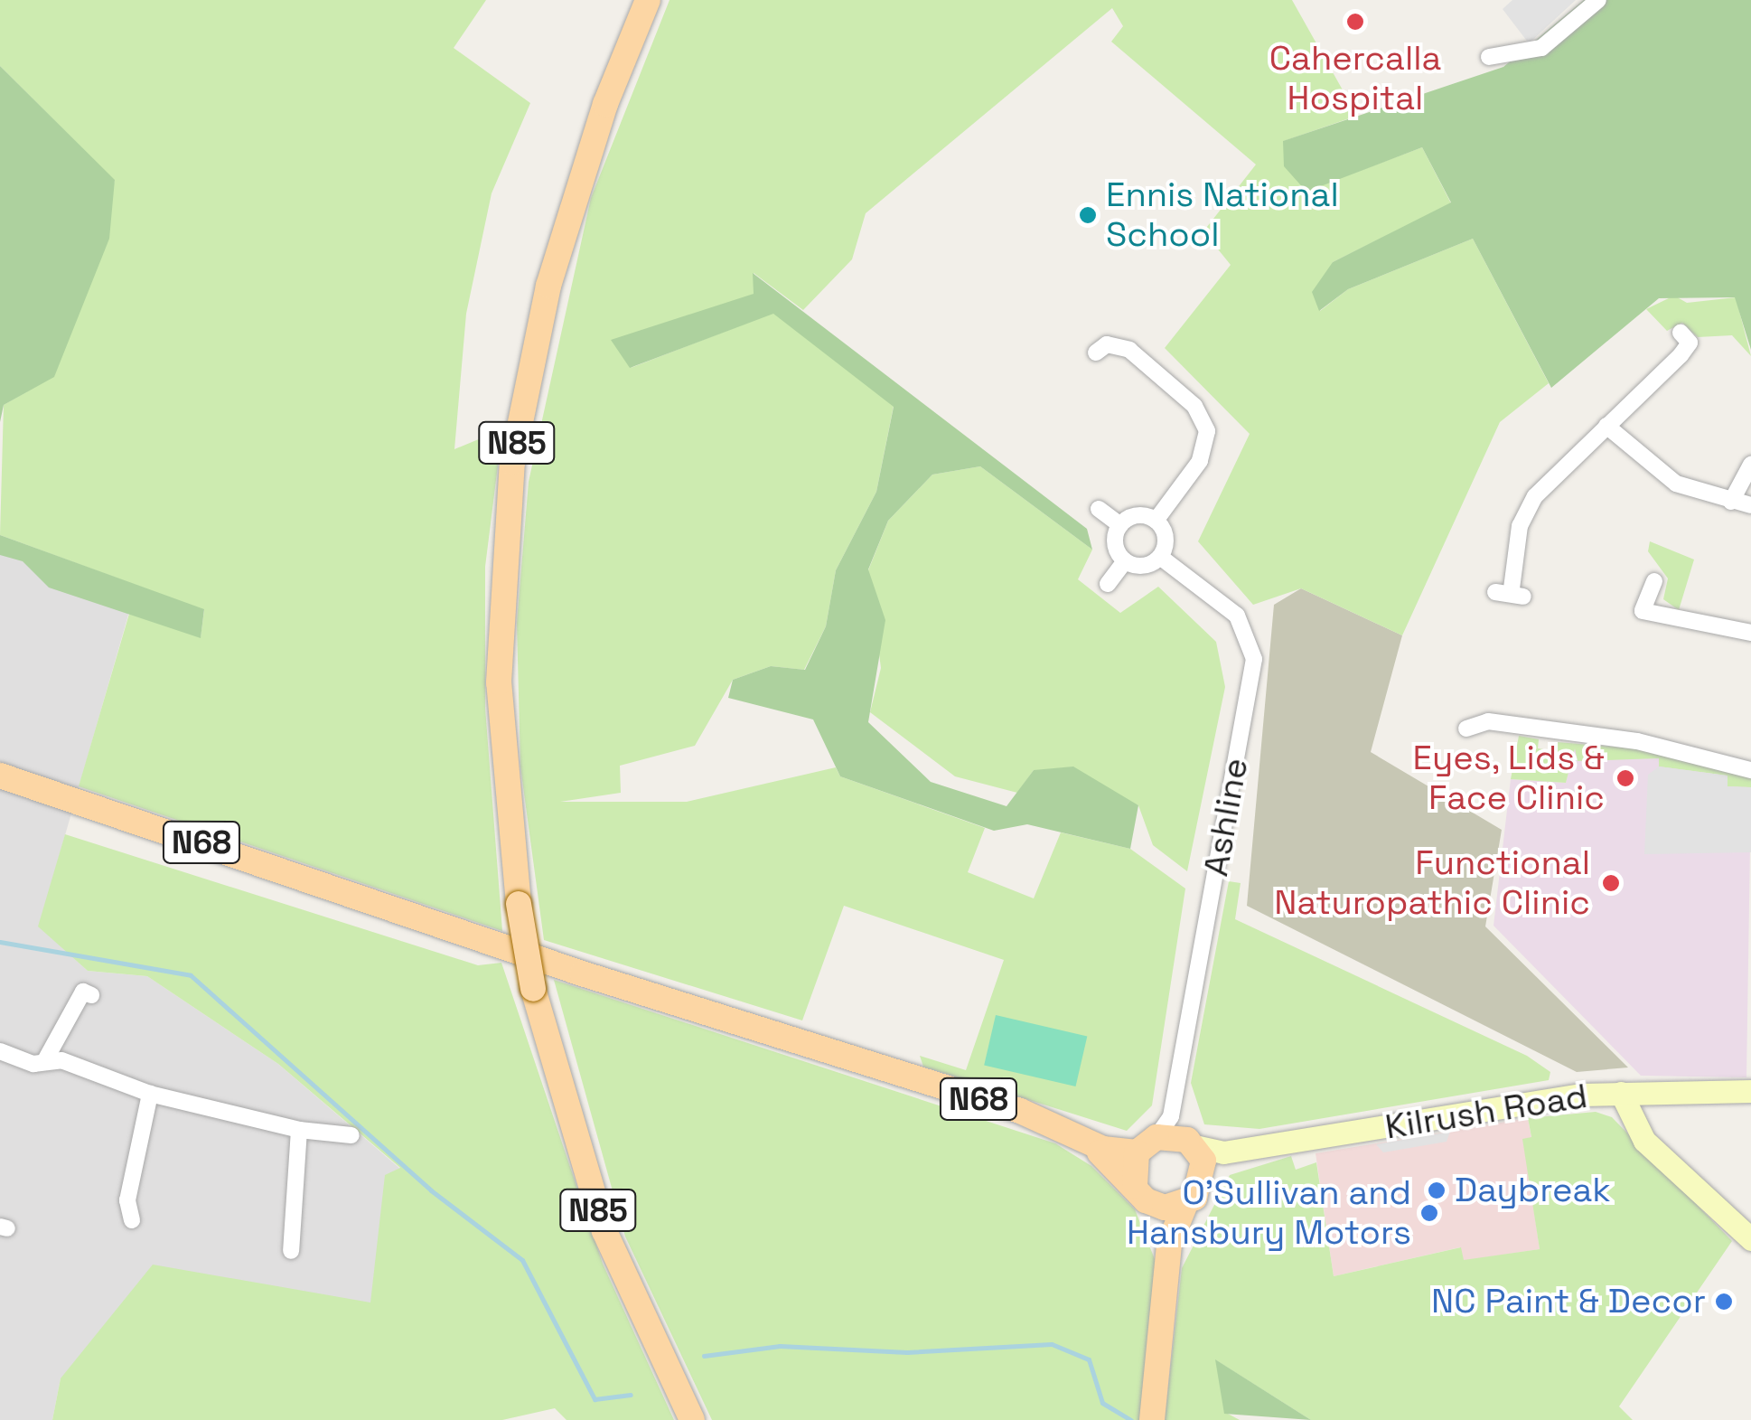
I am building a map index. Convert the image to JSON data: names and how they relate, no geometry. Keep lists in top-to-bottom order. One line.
{"streets":{"main road":["N85","N68","Kilrush Road"],"street":["Ashline"]},"crossings":[["Ashline","N68"],["Ashline","Kilrush Road"],["N68","Kilrush Road"]],"places":["Cahercalla Hospital","Ennis National School","Eyes, Lids & Face Clinic","Functional Naturopathic Clinic","Daybreak","O'Sullivan and Hansbury Motors","NC Paint & Decor"]}
